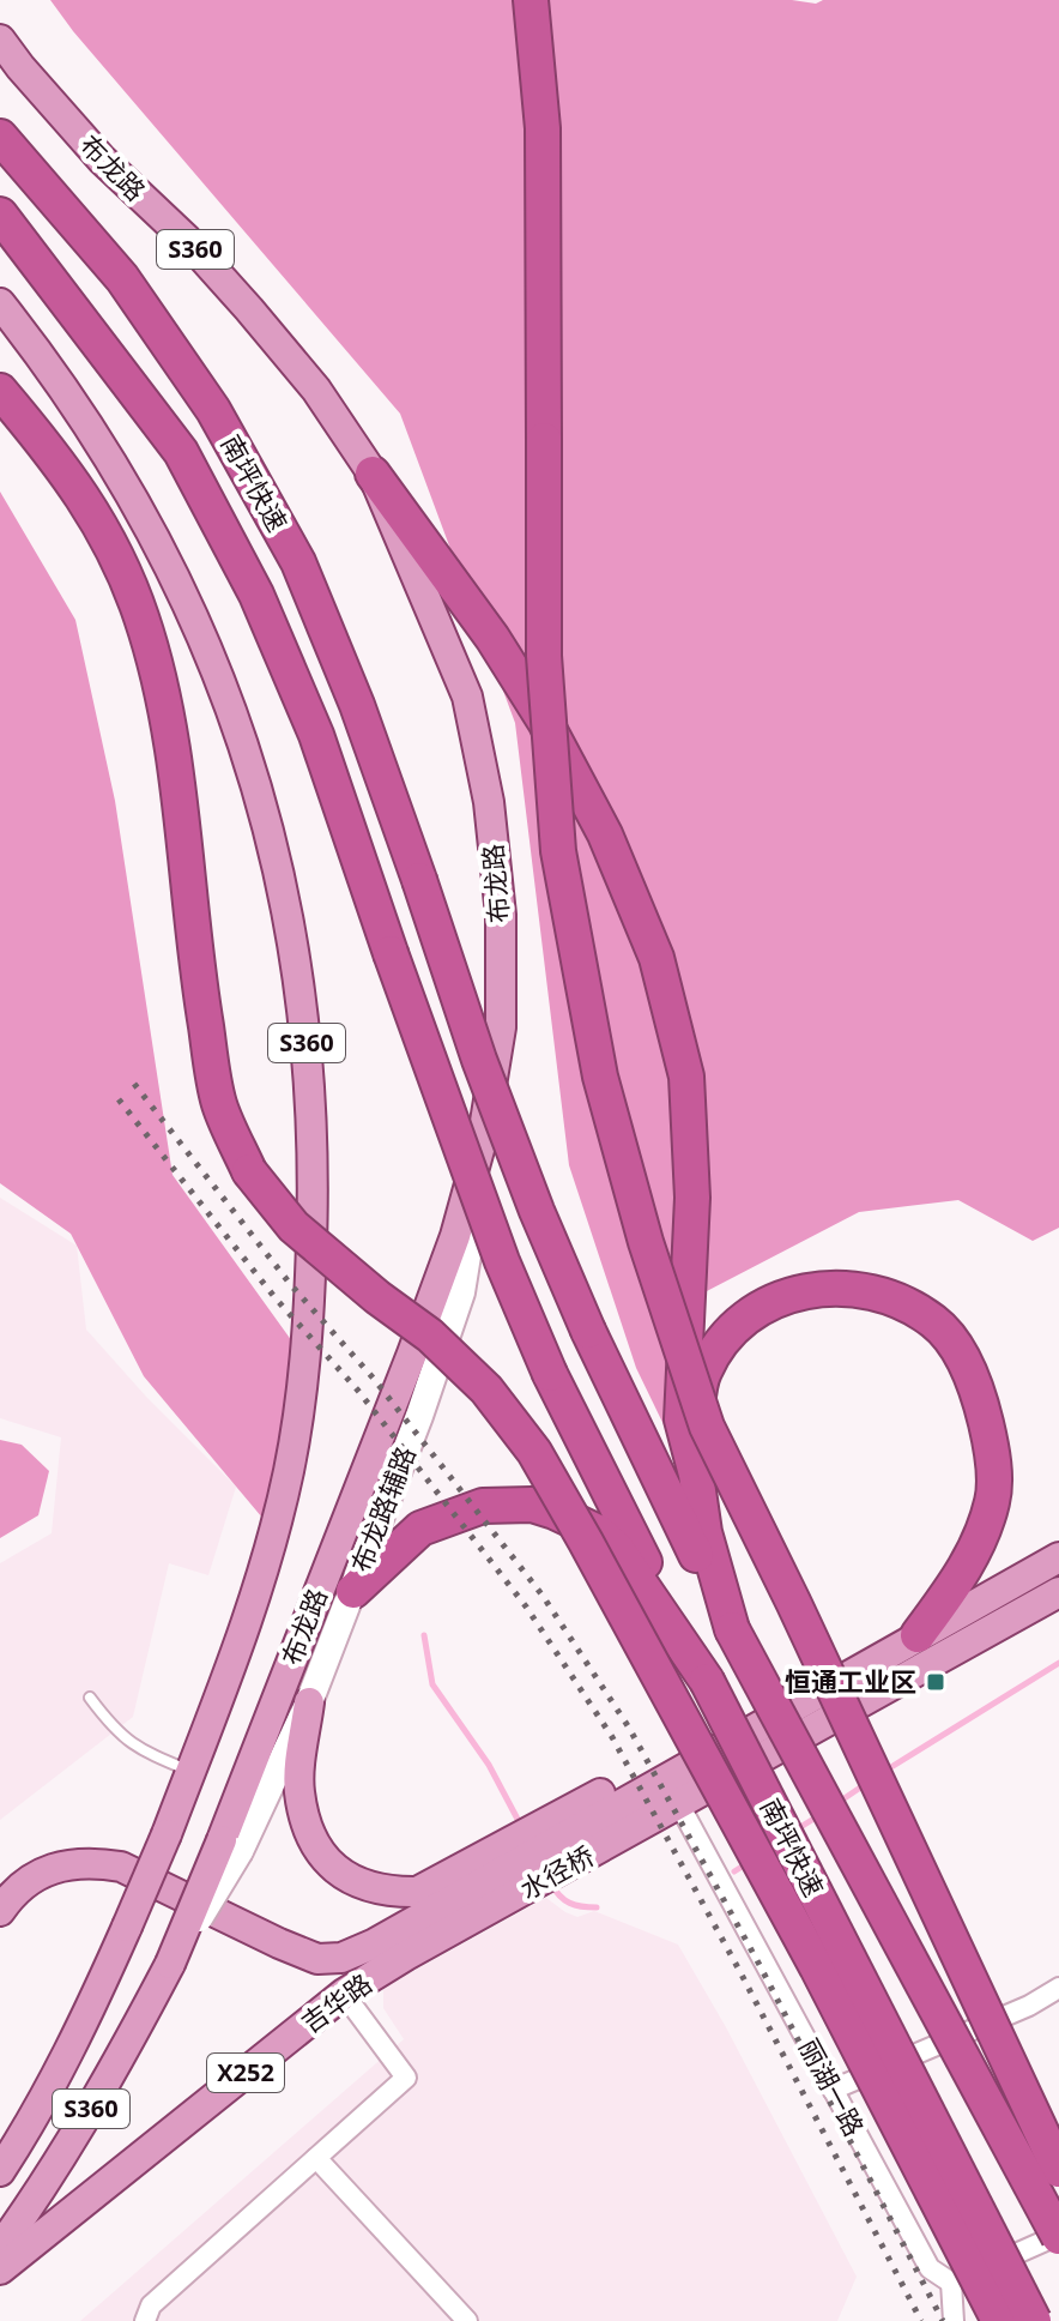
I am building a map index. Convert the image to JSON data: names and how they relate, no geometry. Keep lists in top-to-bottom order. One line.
{"streets":{"highway":["南坪快速"],"main road":["布龙路","S360","布龙路辅路","水径桥","吉华路","X252"],"street":["丽湖一路"]},"crossings":[["布龙路","S360"],["布龙路","布龙路辅路"],["S360","布龙路辅路"],["水径桥","吉华路"],["水径桥","X252"],["X252","丽湖一路"]],"places":{"transit":["恒通工业区"]}}
